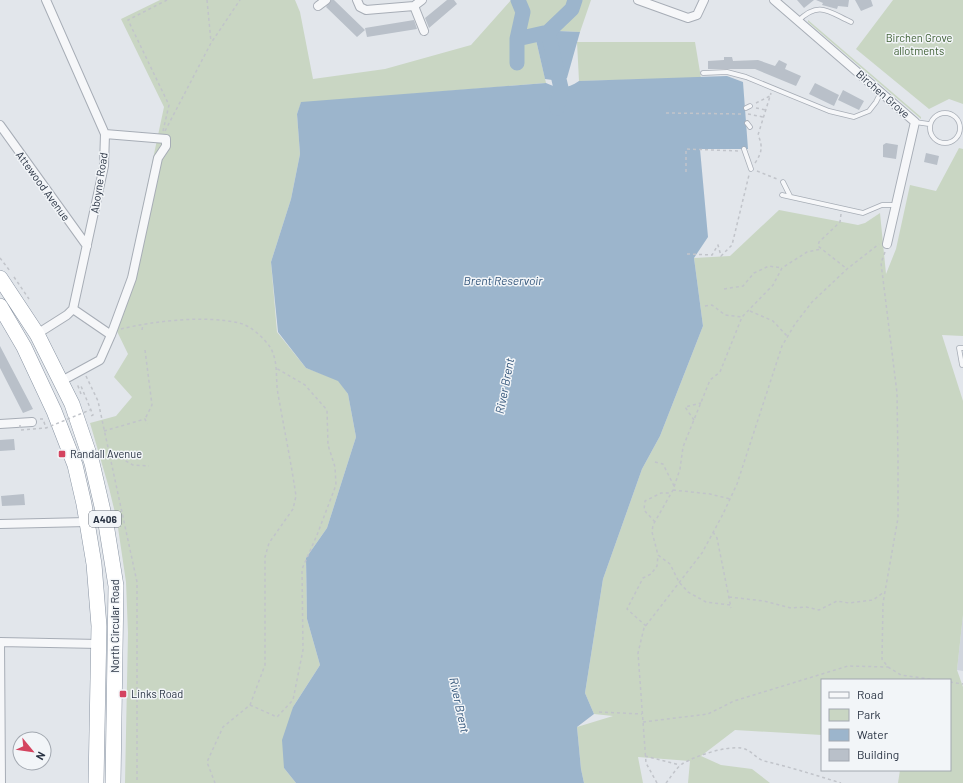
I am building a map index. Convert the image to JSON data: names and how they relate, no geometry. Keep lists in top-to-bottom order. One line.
{"streets":{"highway":["A406","North Circular Road"],"street":["Birchen Grove","Aboyne Road","Attewood Avenue"]},"crossings":[["Aboyne Road","Attewood Avenue"]],"water":["Brent Reservoir","River Brent"],"parks":["Birchen Grove allotments"],"places":{"transit":["Randall Avenue","Links Road"]},"legend":["Road","Park","Water","Building"],"north":"bottom right"}
